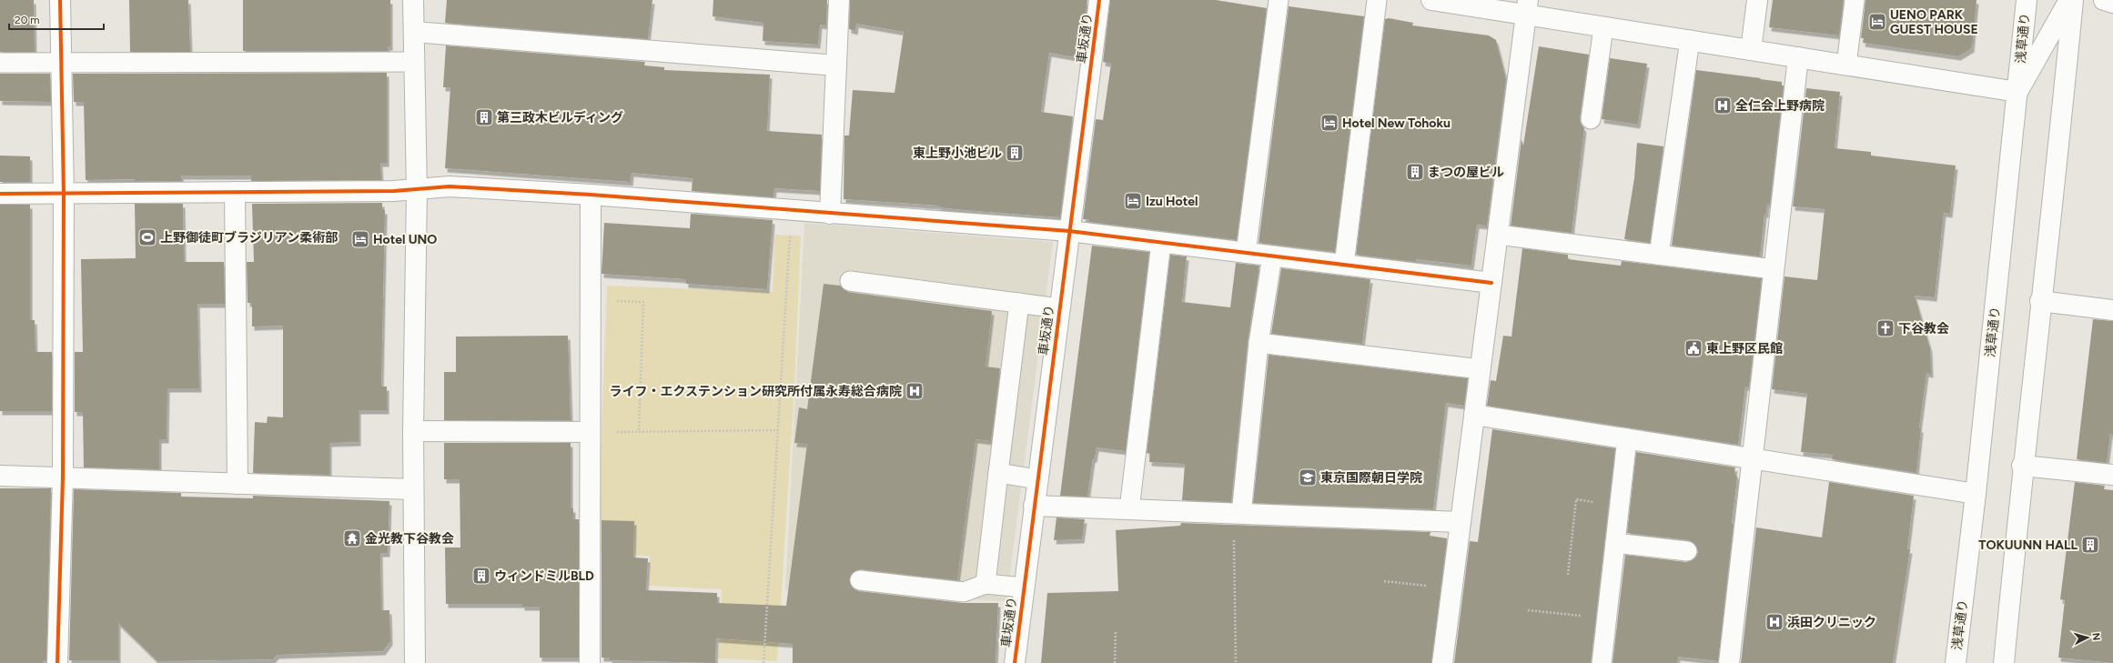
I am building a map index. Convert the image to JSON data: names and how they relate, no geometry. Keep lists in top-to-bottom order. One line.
{"streets":{"street":["車坂通り","浅草通り"]},"places":{"hotel":["UENO PARK GUEST HOUSE","Hotel New Tohoku","Izu Hotel","Hotel UNO"],"hospital":["全仁会上野病院","ライフ・エクステンション研究所付属永寿総合病院","浜田クリニック"],"building":["第三政木ビルディング","東上野小池ビル","まつの屋ビル","TOKUUNN HALL","ウィンドミルBLD"],"sports":["上野御徒町ブラジリアン柔術部"],"church":["下谷教会"],"public building":["東上野区民館"],"school or university":["東京国際朝日学院"],"temple":["金光教下谷教会"]},"scale_bar":"20 m","north":"right"}
